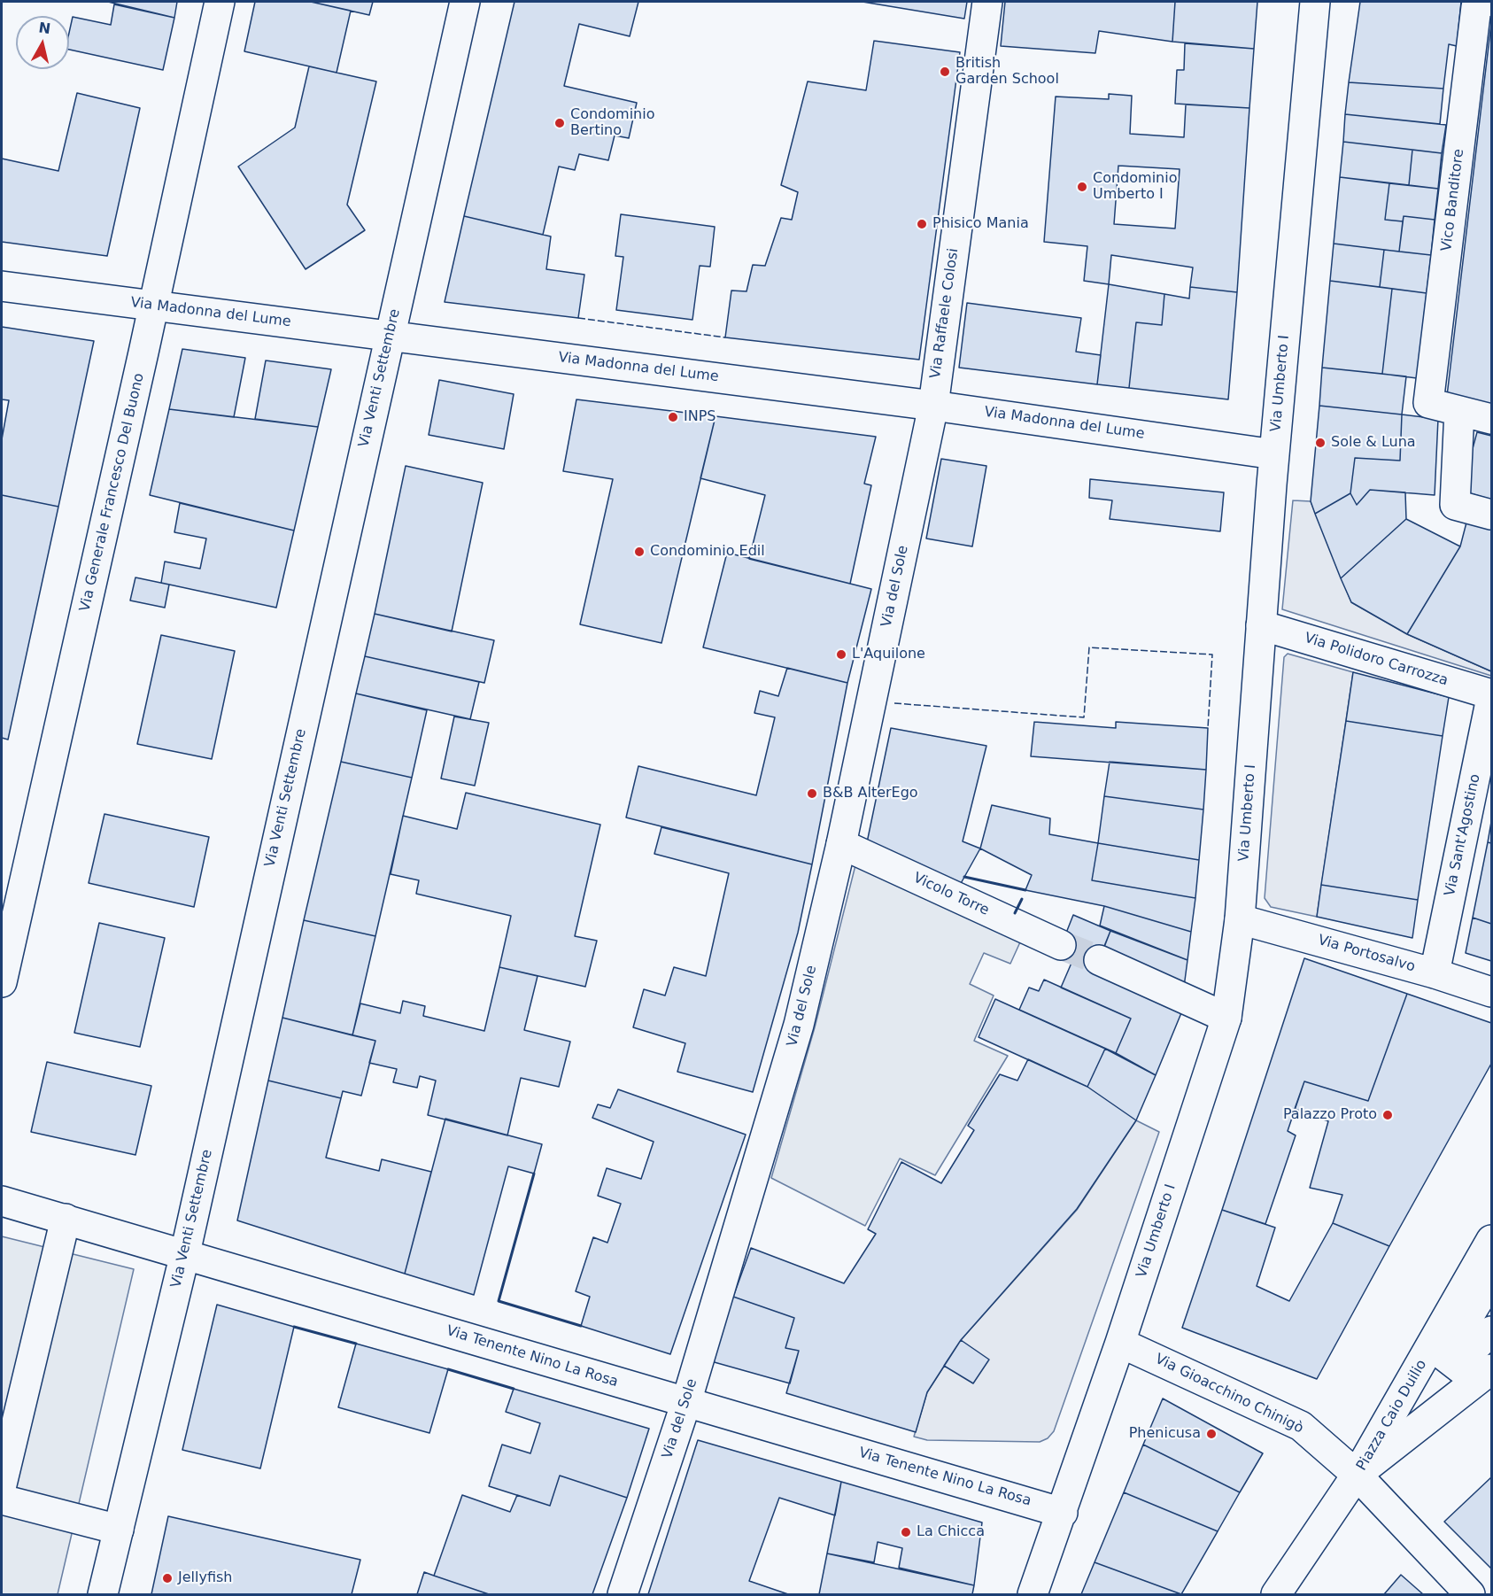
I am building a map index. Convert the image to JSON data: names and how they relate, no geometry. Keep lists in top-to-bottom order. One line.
{"streets":{"street":["Vico Banditore","Via Madonna del Lume","Via Raffaele Colosi","Via Venti Settembre","Via Umberto I","Via Generale Francesco Del Buono","Via del Sole","Via Polidoro Carrozza","Via Sant'Agostino","Vicolo Torre","Via Portosalvo","Via Tenente Nino La Rosa","Via Gioacchino Chinigò","Piazza Caio Duilio"]},"crossings":[["Via Madonna del Lume","Via Raffaele Colosi"],["Via Madonna del Lume","Via Venti Settembre"],["Via Madonna del Lume","Via Umberto I"],["Via Madonna del Lume","Via Generale Francesco Del Buono"],["Via Madonna del Lume","Via del Sole"],["Via Raffaele Colosi","Via del Sole"],["Via Venti Settembre","Via Tenente Nino La Rosa"],["Via Umberto I","Via Polidoro Carrozza"],["Via Umberto I","Via Portosalvo"],["Via Umberto I","Via Tenente Nino La Rosa"],["Via Umberto I","Via Gioacchino Chinigò"],["Via del Sole","Vicolo Torre"],["Via del Sole","Via Tenente Nino La Rosa"],["Via Polidoro Carrozza","Via Sant'Agostino"],["Via Sant'Agostino","Via Portosalvo"],["Via Gioacchino Chinigò","Piazza Caio Duilio"]],"places":["British Garden School","Condominio Bertino","Condominio Umberto I","Phisico Mania","INPS","Sole & Luna","Condominio Edil","L'Aquilone","B&B AlterEgo","Palazzo Proto","Phenicusa","La Chicca","Jellyfish"],"north":"top"}
